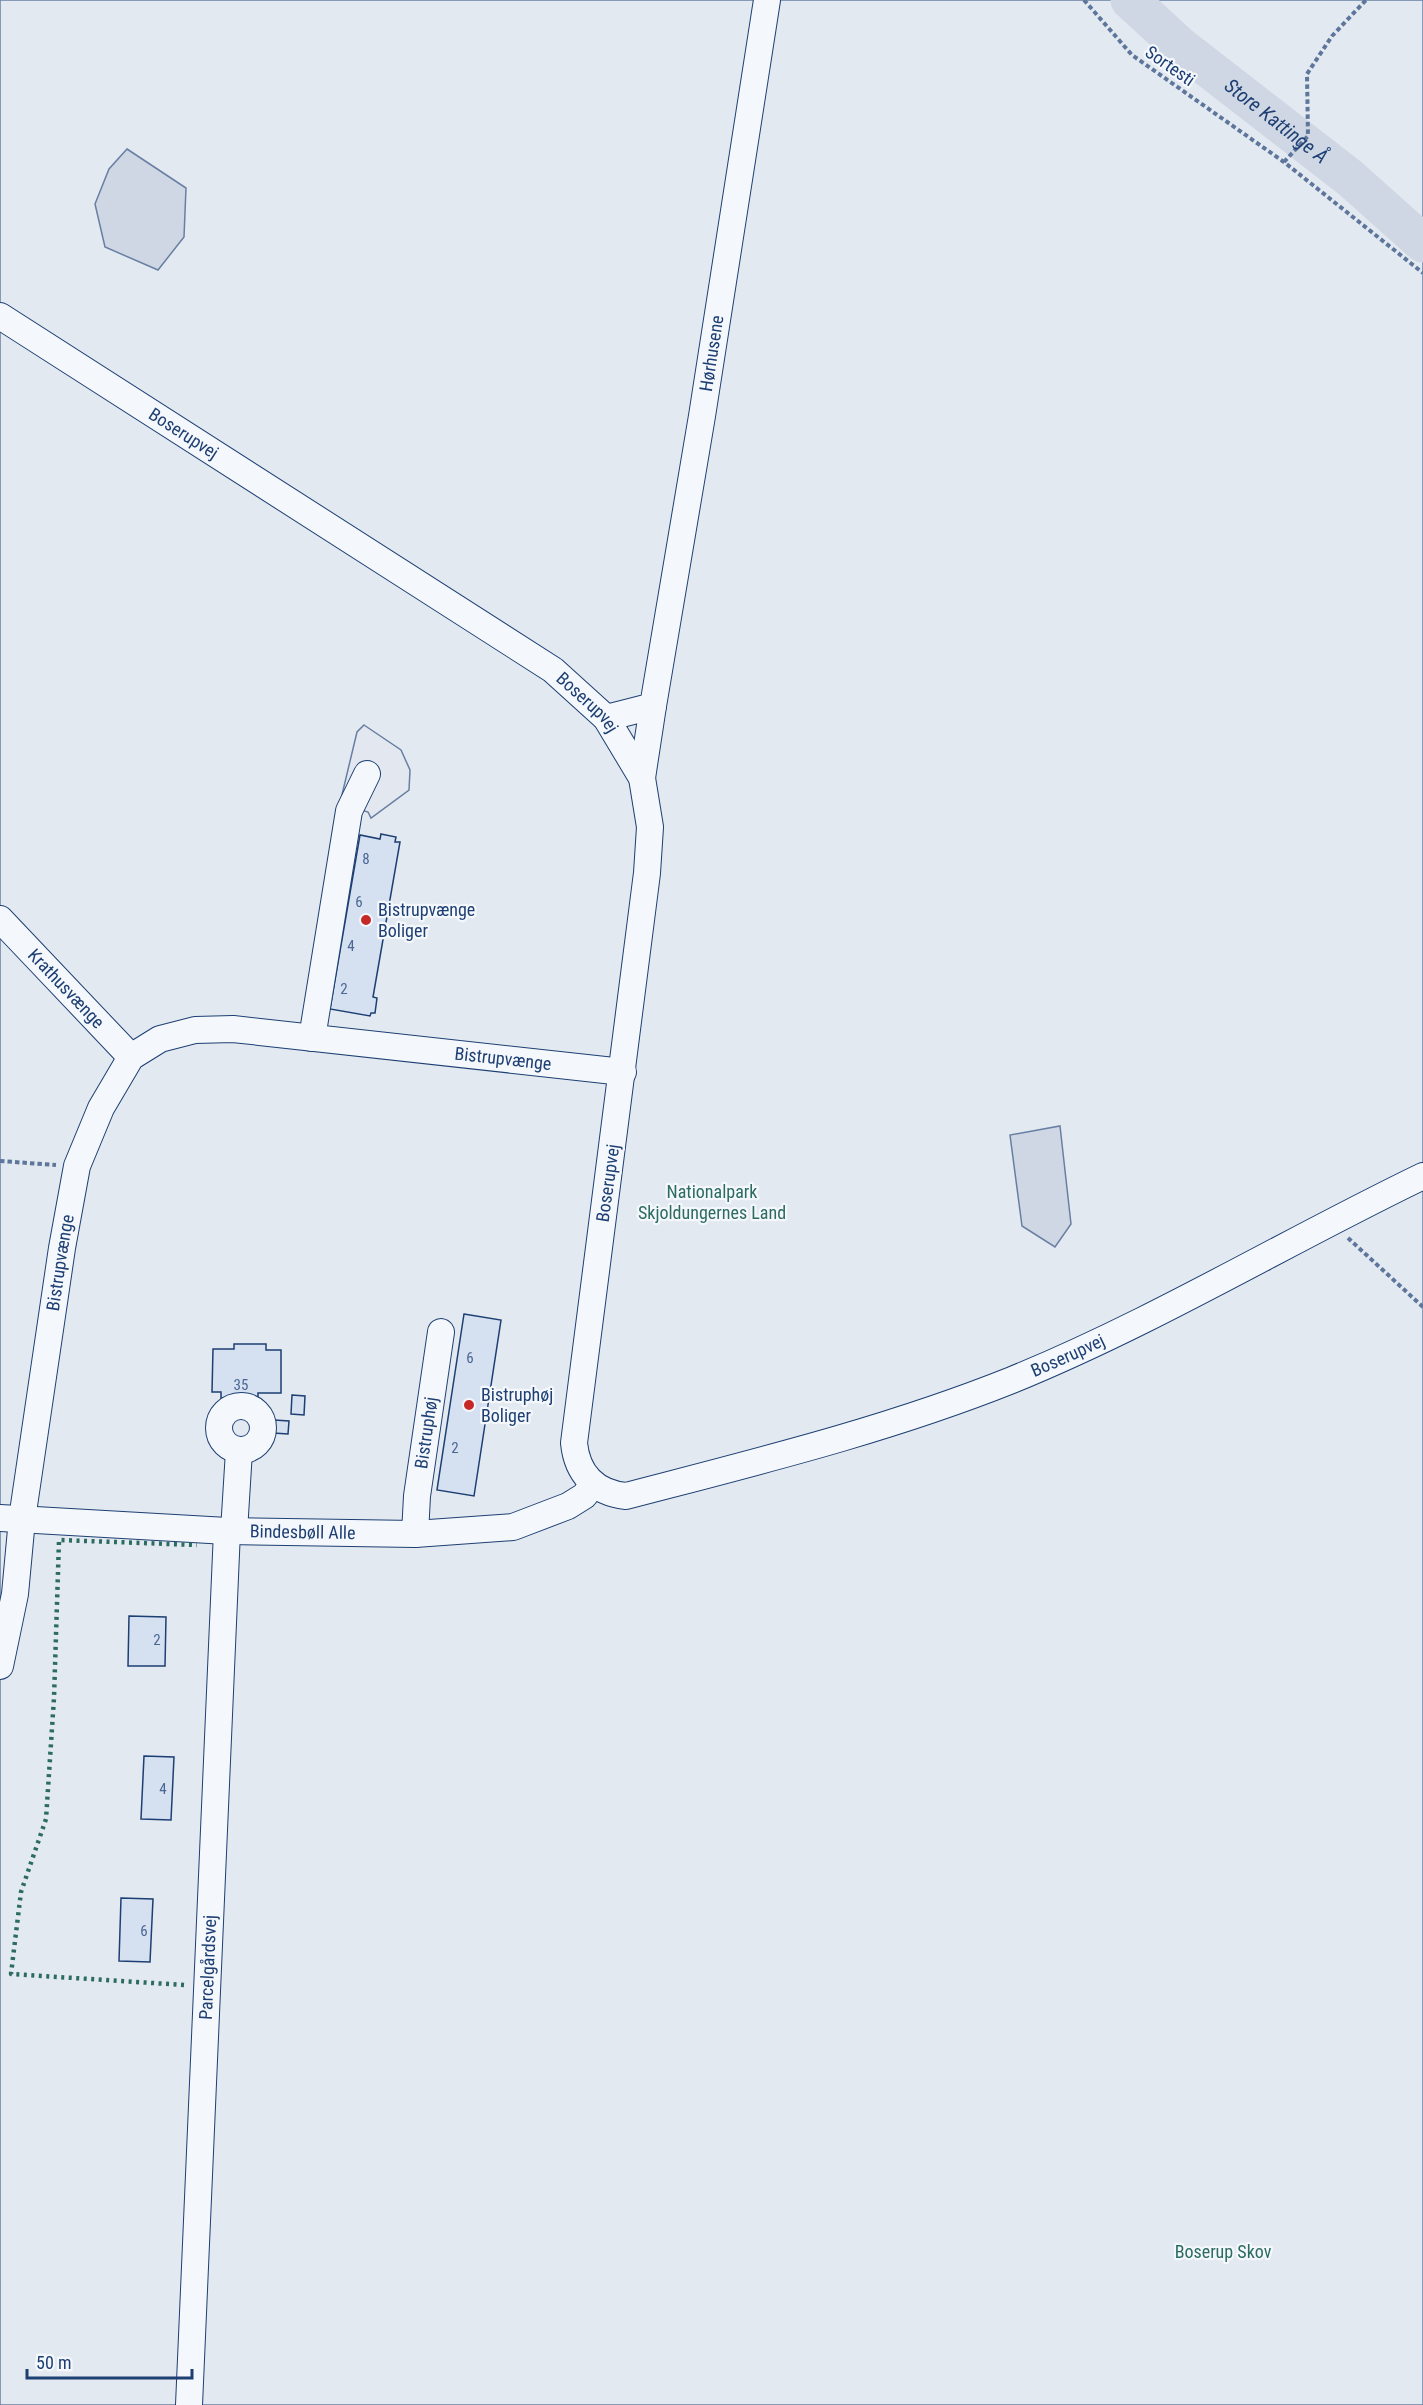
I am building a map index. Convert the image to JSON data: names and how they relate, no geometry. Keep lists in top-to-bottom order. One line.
{"streets":{"street":["Hørhusene","Boserupvej","Krathusvænge","Bistrupvænge","Bistruphøj","Bindesbøll Alle","Parcelgårdsvej"],"path":["Sortesti"]},"crossings":[["Hørhusene","Boserupvej"],["Boserupvej","Bistrupvænge"],["Boserupvej","Bindesbøll Alle"],["Krathusvænge","Bistrupvænge"],["Bistrupvænge","Bindesbøll Alle"],["Bistruphøj","Bindesbøll Alle"],["Bindesbøll Alle","Parcelgårdsvej"]],"water":["Store Kattinge Å"],"parks":["Nationalpark Skjoldungernes Land","Boserup Skov"],"places":["Bistrupvænge Boliger","Bistruphøj Boliger"],"house_numbers":["8","6","4","2","6","35","2","2","4","6"],"scale_bar":"50 m"}
